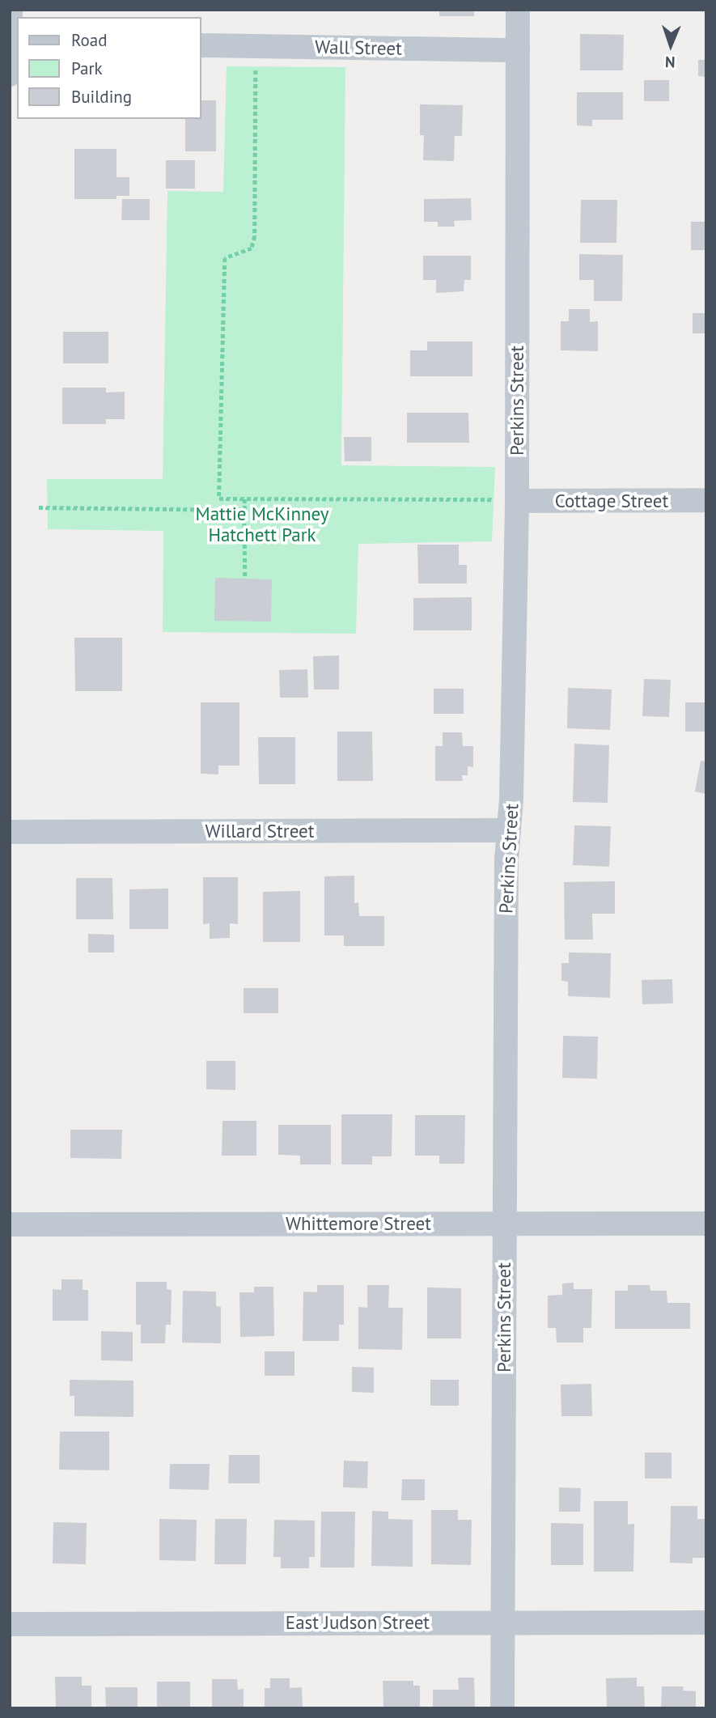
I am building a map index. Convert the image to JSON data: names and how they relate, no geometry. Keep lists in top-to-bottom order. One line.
{"streets":{"street":["Wall Street","Perkins Street","Cottage Street","Willard Street","Whittemore Street","East Judson Street"]},"crossings":[["Wall Street","Perkins Street"],["Perkins Street","Cottage Street"],["Perkins Street","Willard Street"],["Perkins Street","Whittemore Street"],["Perkins Street","East Judson Street"]],"parks":["Mattie McKinney Hatchett Park"],"legend":["Road","Park","Building"],"north":"bottom"}
